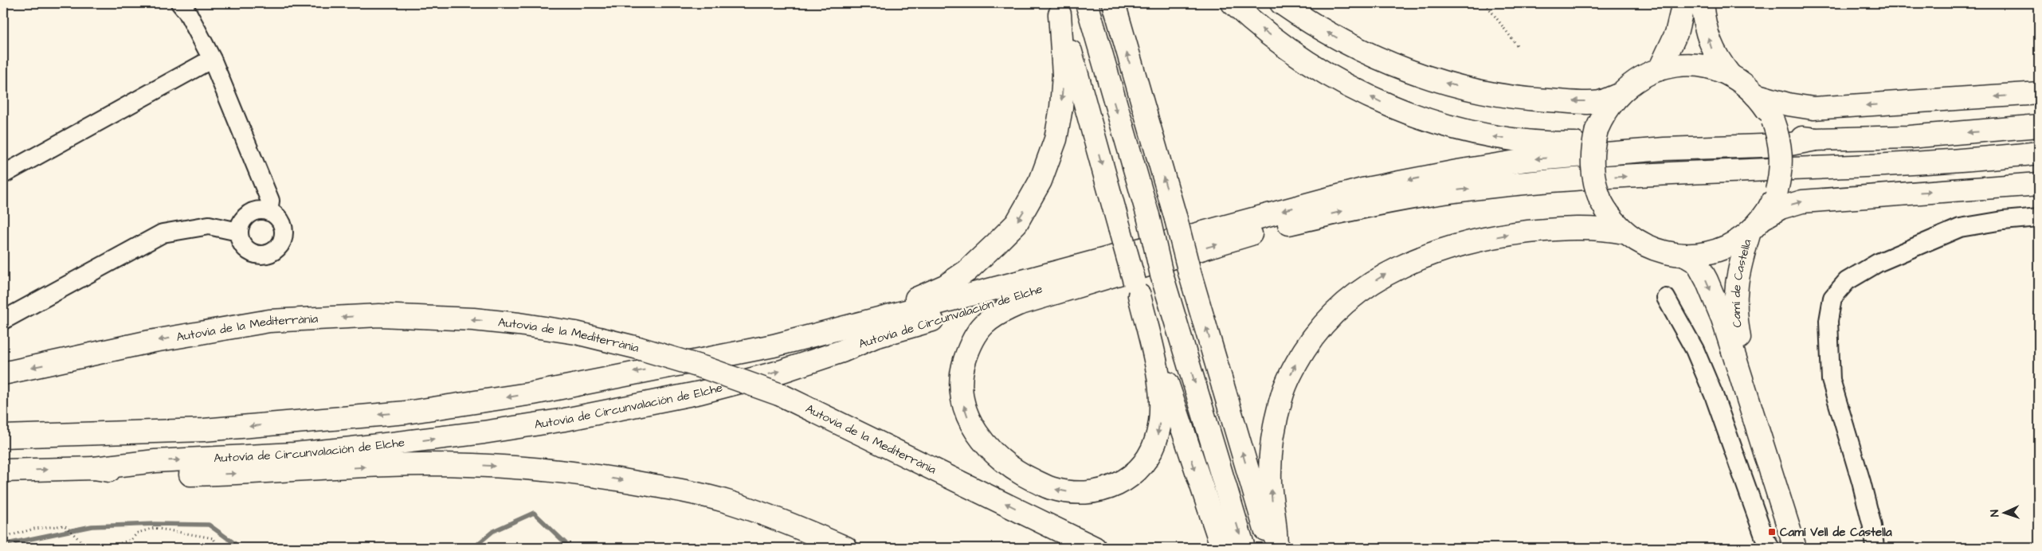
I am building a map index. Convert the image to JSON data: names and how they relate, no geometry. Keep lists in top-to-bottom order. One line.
{"streets":{"main road":["Camí de Castella","Autovía de Circunvalación de Elche","Autovia de la Mediterrània"]},"places":{"transit":["Camí Vell de Castella"]},"north":"left"}
